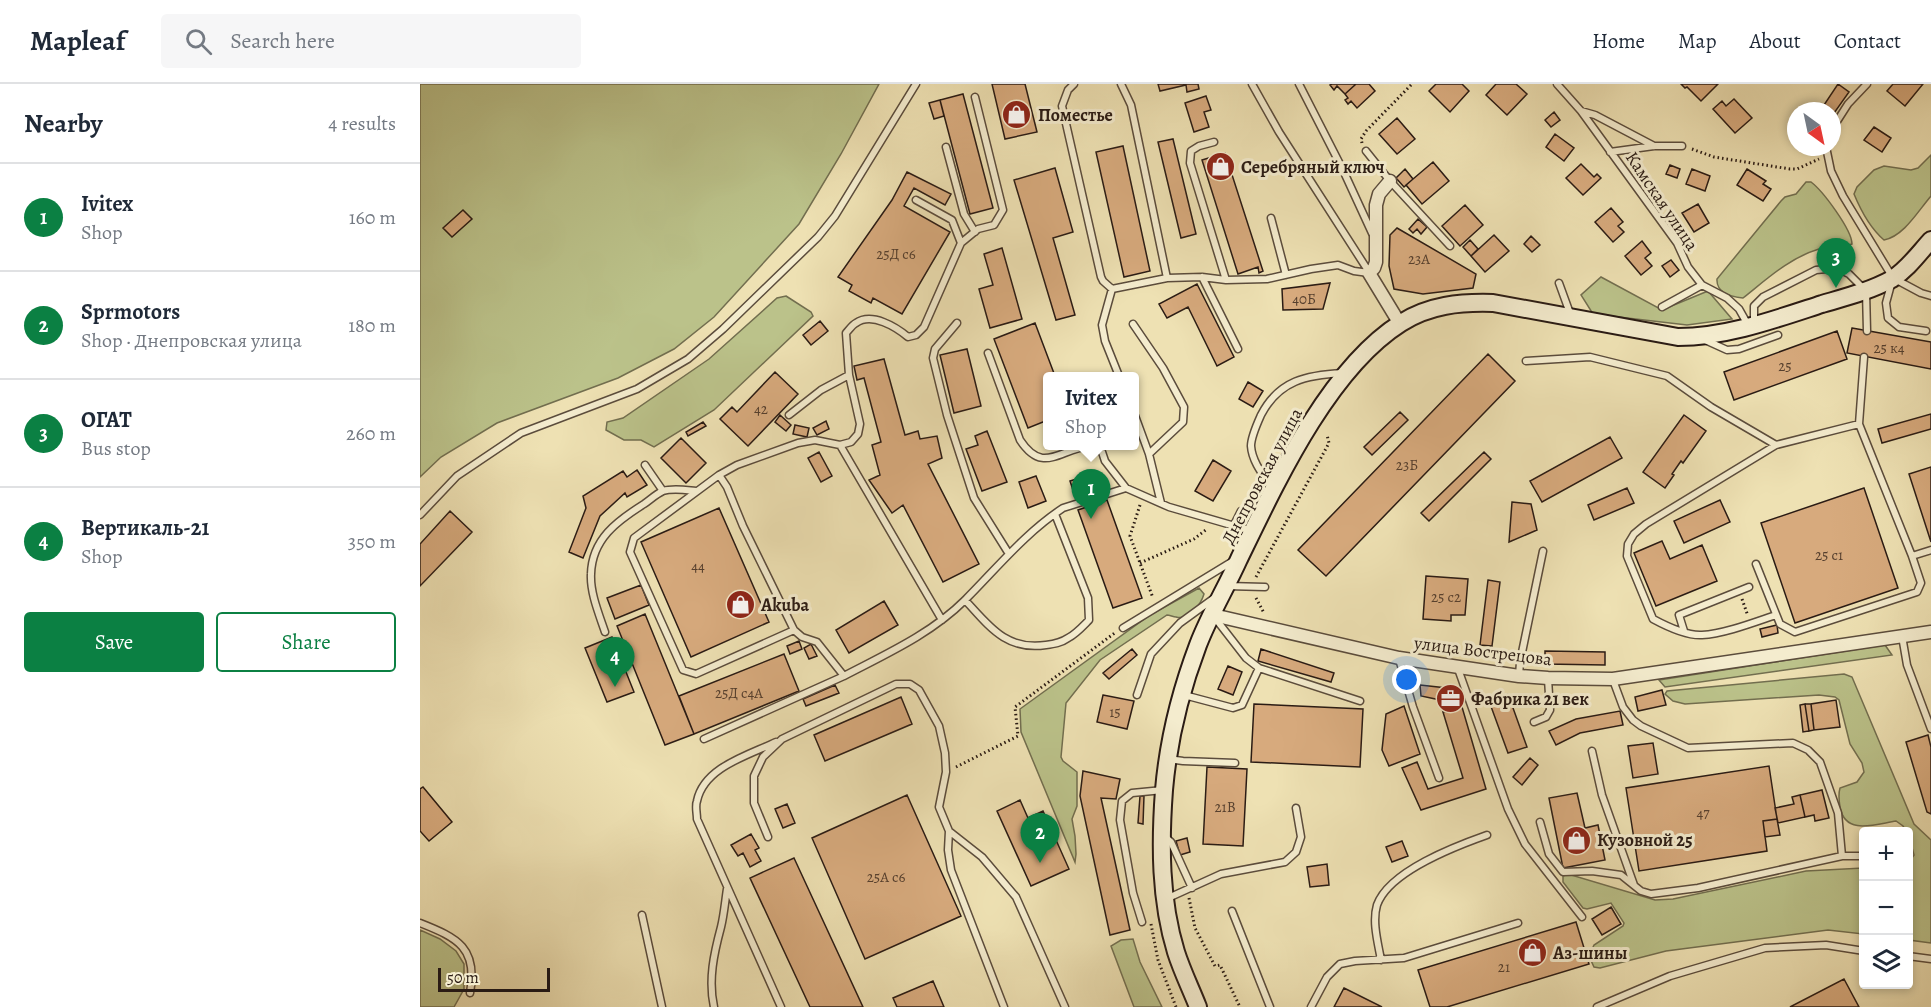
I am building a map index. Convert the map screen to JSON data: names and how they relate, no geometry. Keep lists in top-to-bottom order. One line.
{"streets":{"main road":["Днепровская улица"],"street":["улица Вострецова"],"lane":["Камская улица"]},"crossings":[["Камская улица","Днепровская улица"],["Днепровская улица","улица Вострецова"]],"places":{"shop":["Поместье","Серебряный ключ","Akuba","Кузовной 25","Аз-шины"],"office":["Фабрика 21 век"]},"house_numbers":["25Д с6","23А","40Б","25 к4","25","42","23Б","25 с1","44","25 с2","25Д с4А","15","21В","47","25А с6","21"],"scale_bar":"50 m","north":"bottom right","page":{"header":"Mapleaf","search":"Search here","nav":["Home","Map","About","Contact"],"heading":["Nearby","4 results"],"list":[{"mark":"1","name":"Ivitex","note":"Shop","value":"160 m"},{"mark":"2","name":"Sprmotors","note":"Shop · Днепровская улица","value":"180 m"},{"mark":"3","name":"ОГАТ","note":"Bus stop","value":"260 m"},{"mark":"4","name":"Вертикаль-21","note":"Shop","value":"350 m"}],"pins":["3","1","4","2"],"popup":["Ivitex","Shop"],"buttons":["Save","Share"],"map_buttons":["+","−"],"scale":"50 m"}}
